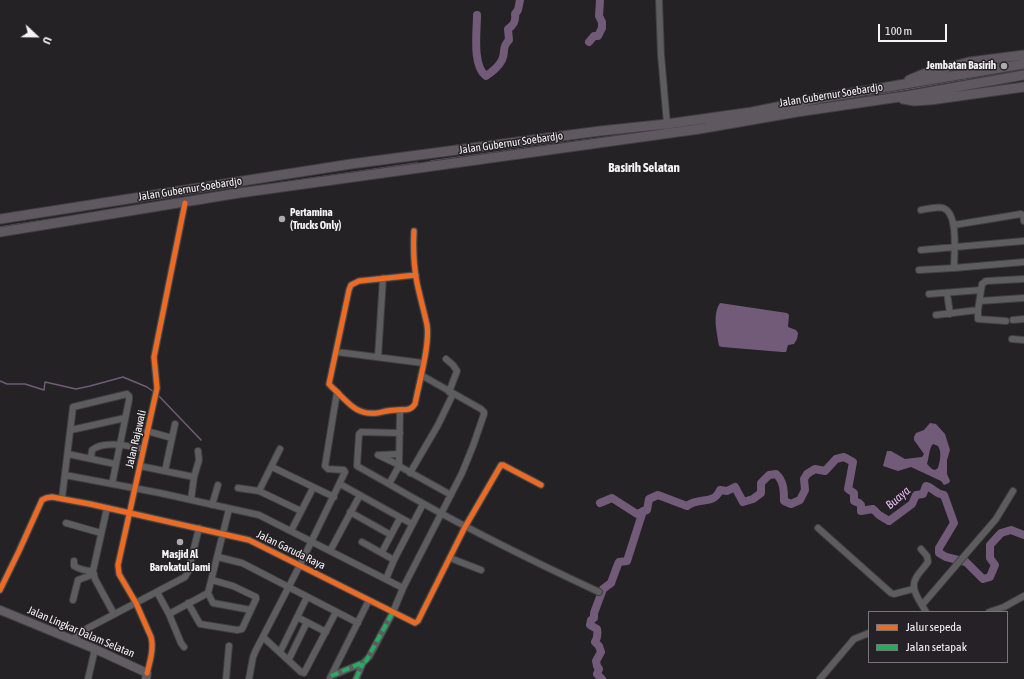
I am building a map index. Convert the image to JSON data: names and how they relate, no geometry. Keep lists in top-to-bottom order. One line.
{"streets":{"highway":["Jalan Gubernur Soebardjo"],"main road":["Jalan Lingkar Dalam Selatan"],"street":["Jalan Rajawali","Jalan Garuda Raya"]},"crossings":[["Jalan Gubernur Soebardjo","Jalan Rajawali"],["Jalan Rajawali","Jalan Garuda Raya"],["Jalan Rajawali","Jalan Lingkar Dalam Selatan"]],"districts":["Basirih Selatan"],"water":["Buaya"],"places":["Jembatan Basirih","Pertamina (Trucks Only)","Masjid Al Barokatul Jami"],"legend":["Jalur sepeda","Jalan setapak"],"scale_bar":"100 m","north":"right"}
